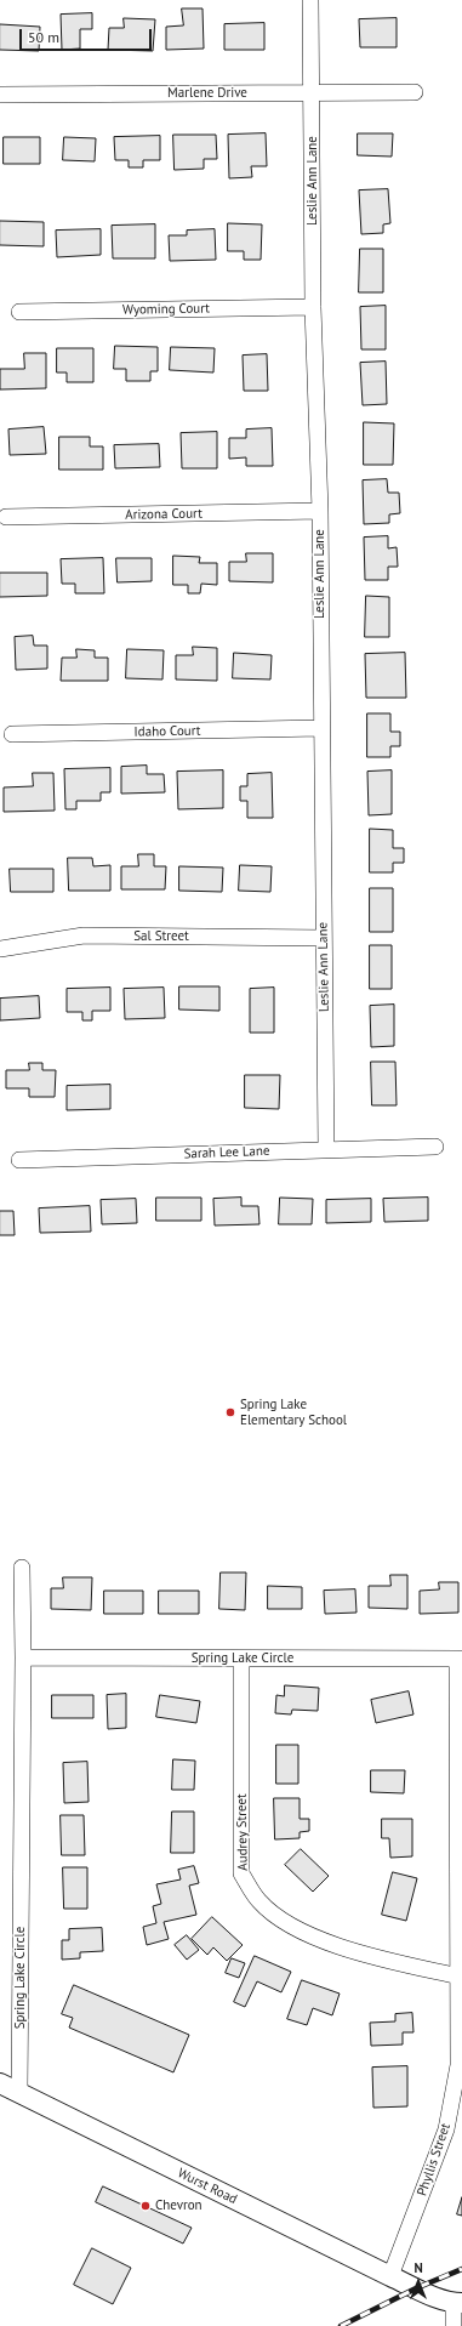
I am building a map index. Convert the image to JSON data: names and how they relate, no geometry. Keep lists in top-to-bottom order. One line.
{"streets":{"street":["Marlene Drive","Leslie Ann Lane","Wyoming Court","Arizona Court","Idaho Court","Sal Street","Sarah Lee Lane","Spring Lake Circle","Audrey Street","Phyllis Street","Wurst Road"]},"crossings":[["Marlene Drive","Leslie Ann Lane"],["Leslie Ann Lane","Wyoming Court"],["Leslie Ann Lane","Arizona Court"],["Leslie Ann Lane","Idaho Court"],["Leslie Ann Lane","Sal Street"],["Leslie Ann Lane","Sarah Lee Lane"],["Spring Lake Circle","Audrey Street"],["Spring Lake Circle","Phyllis Street"],["Spring Lake Circle","Wurst Road"],["Audrey Street","Phyllis Street"],["Phyllis Street","Wurst Road"]],"places":["Spring Lake Elementary School","Chevron"],"scale_bar":"50 m","north":"top"}
